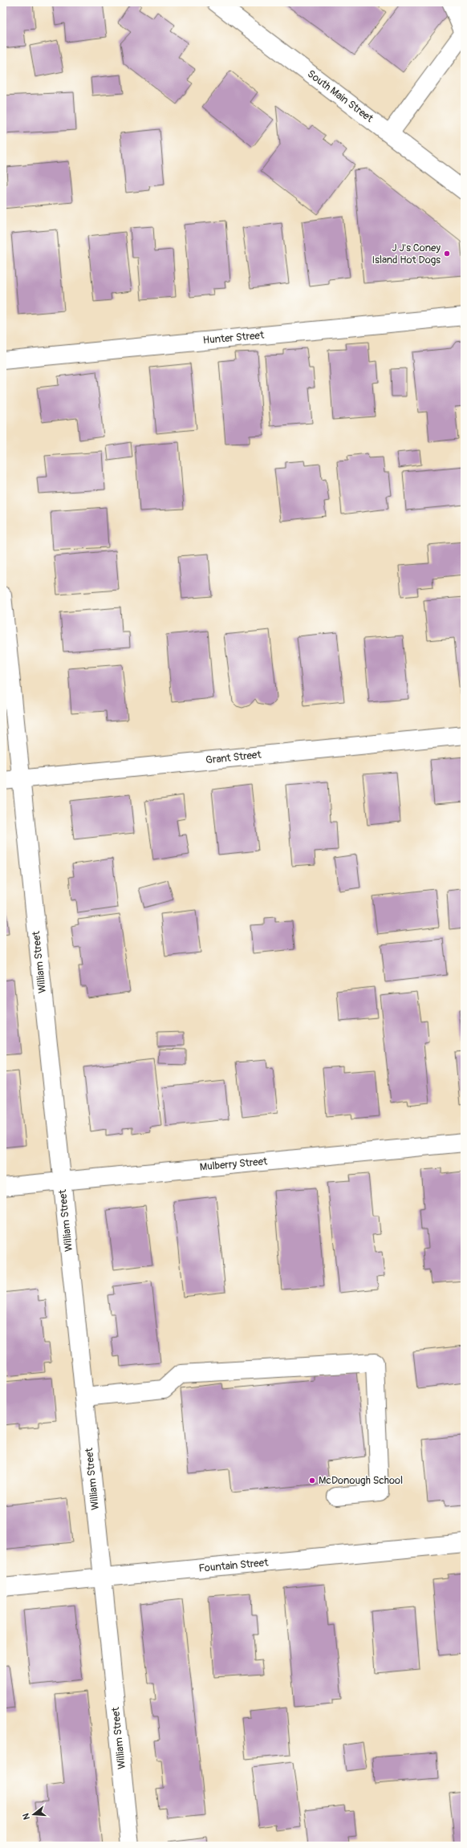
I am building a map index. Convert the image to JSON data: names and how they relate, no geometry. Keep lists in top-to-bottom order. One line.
{"streets":{"street":["South Main Street","Hunter Street","Grant Street","William Street","Mulberry Street","Fountain Street"]},"crossings":[["Grant Street","William Street"],["William Street","Mulberry Street"],["William Street","Fountain Street"]],"places":["J J's Coney Island Hot Dogs","McDonough School"],"north":"left"}
